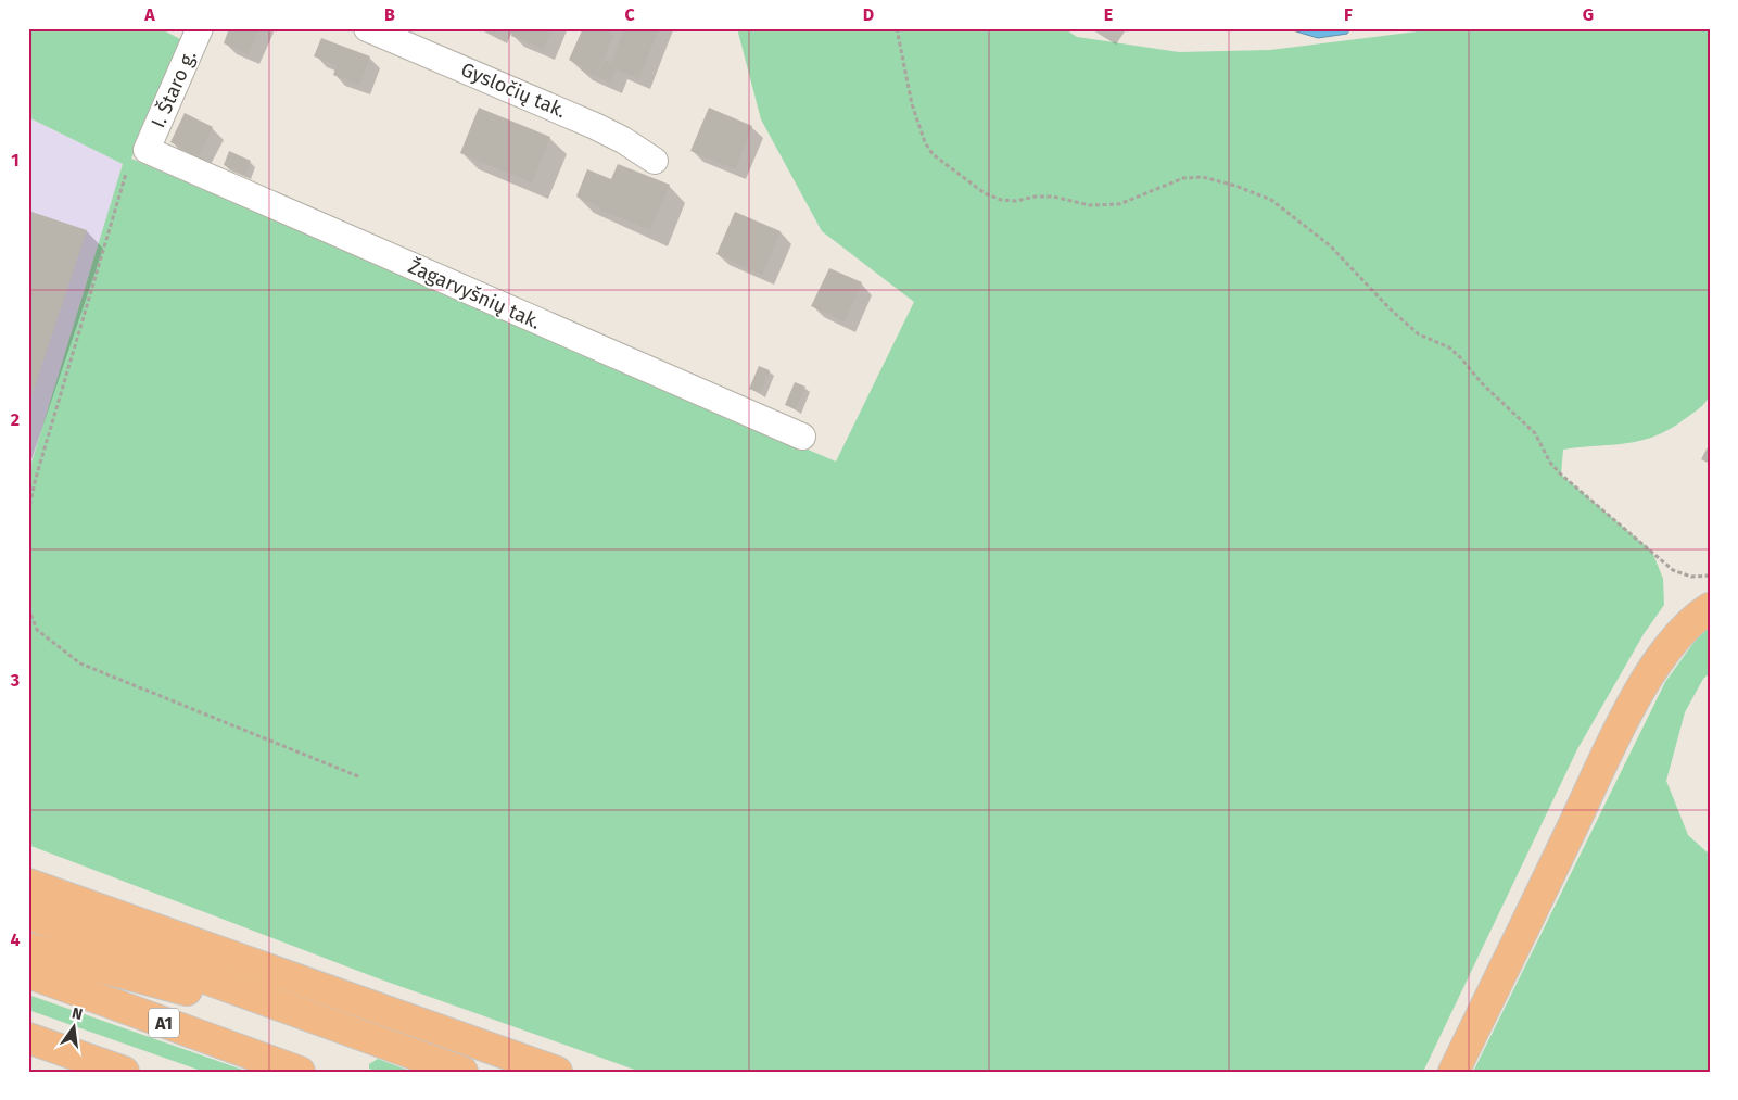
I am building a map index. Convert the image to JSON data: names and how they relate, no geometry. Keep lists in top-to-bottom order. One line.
{"streets":{"highway":["A1"],"street":["I. Štaro g.","Gysločių tak.","Žagarvyšnių tak."]},"crossings":[["I. Štaro g.","Žagarvyšnių tak."]],"north":"top","grid":{"columns":["A","B","C","D","E","F","G"],"rows":["1","2","3","4"]}}
